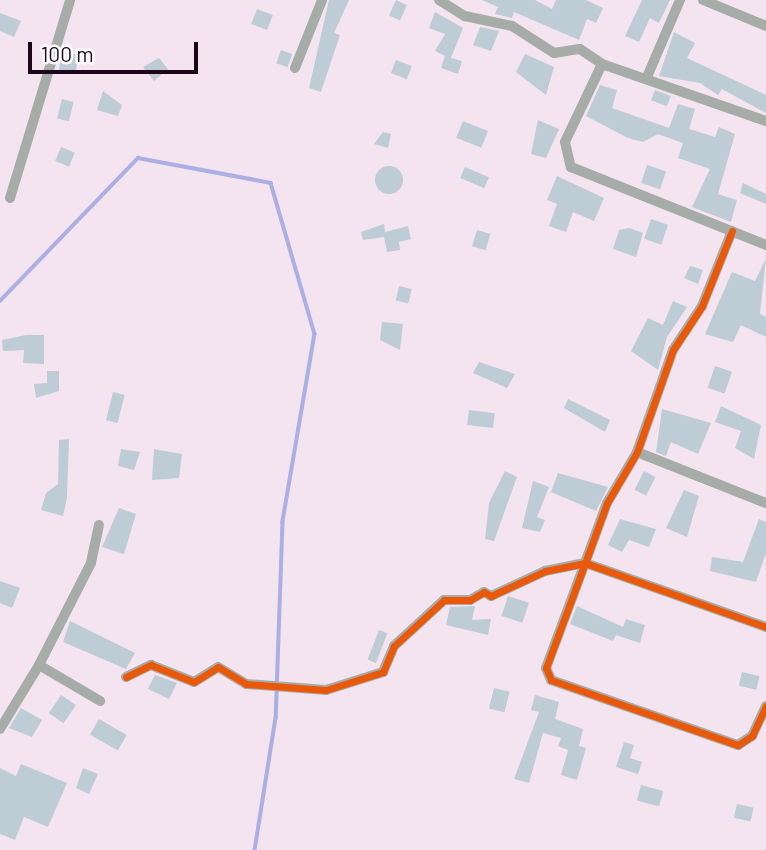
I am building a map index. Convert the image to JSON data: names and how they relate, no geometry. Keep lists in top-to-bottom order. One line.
{"scale_bar":"100 m"}
